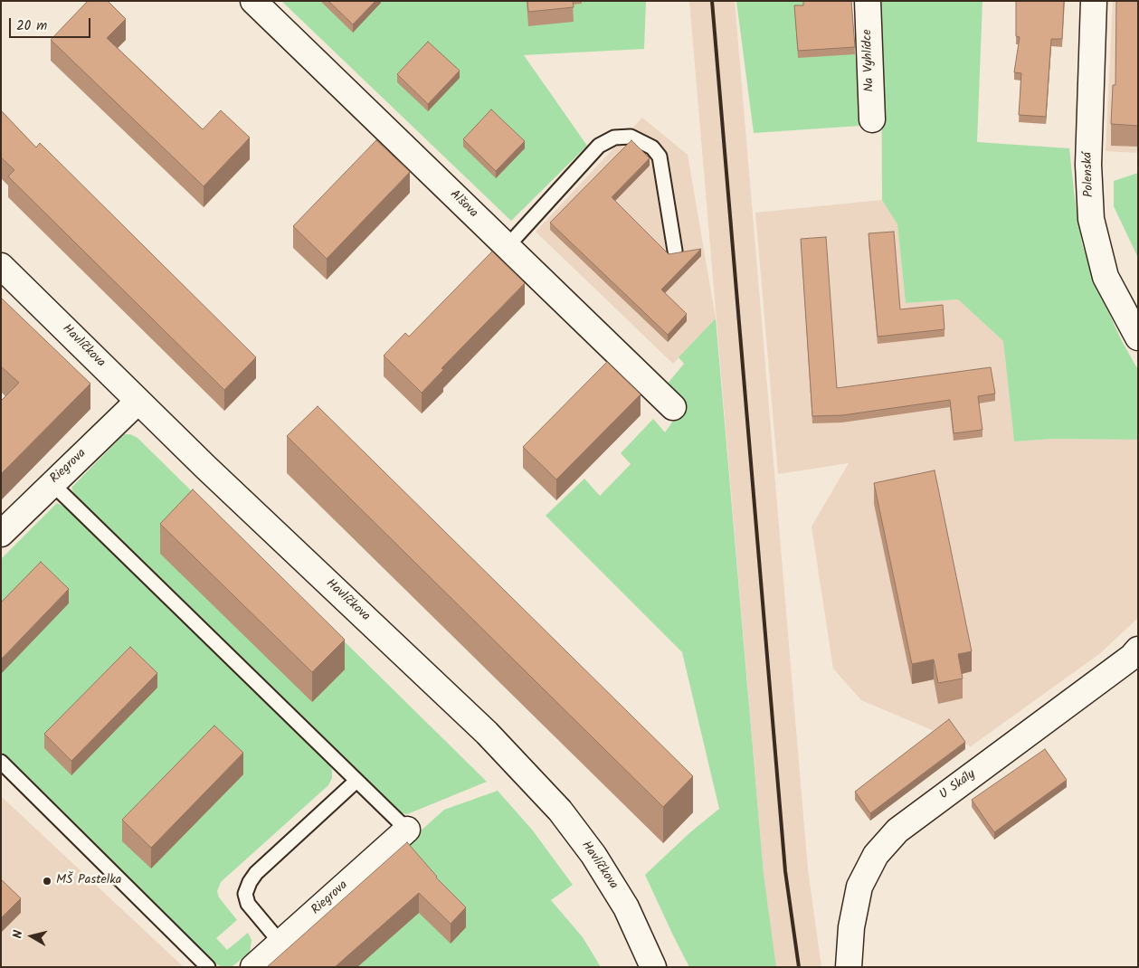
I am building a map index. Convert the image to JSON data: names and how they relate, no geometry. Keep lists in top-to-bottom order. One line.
{"streets":{"street":["Na Vyhlídce","Polenská","Alšova","Havlíčkova","Riegrova","U Skály"]},"crossings":[["Havlíčkova","Riegrova"]],"places":["MŠ Pastelka"],"scale_bar":"20 m","north":"left"}
